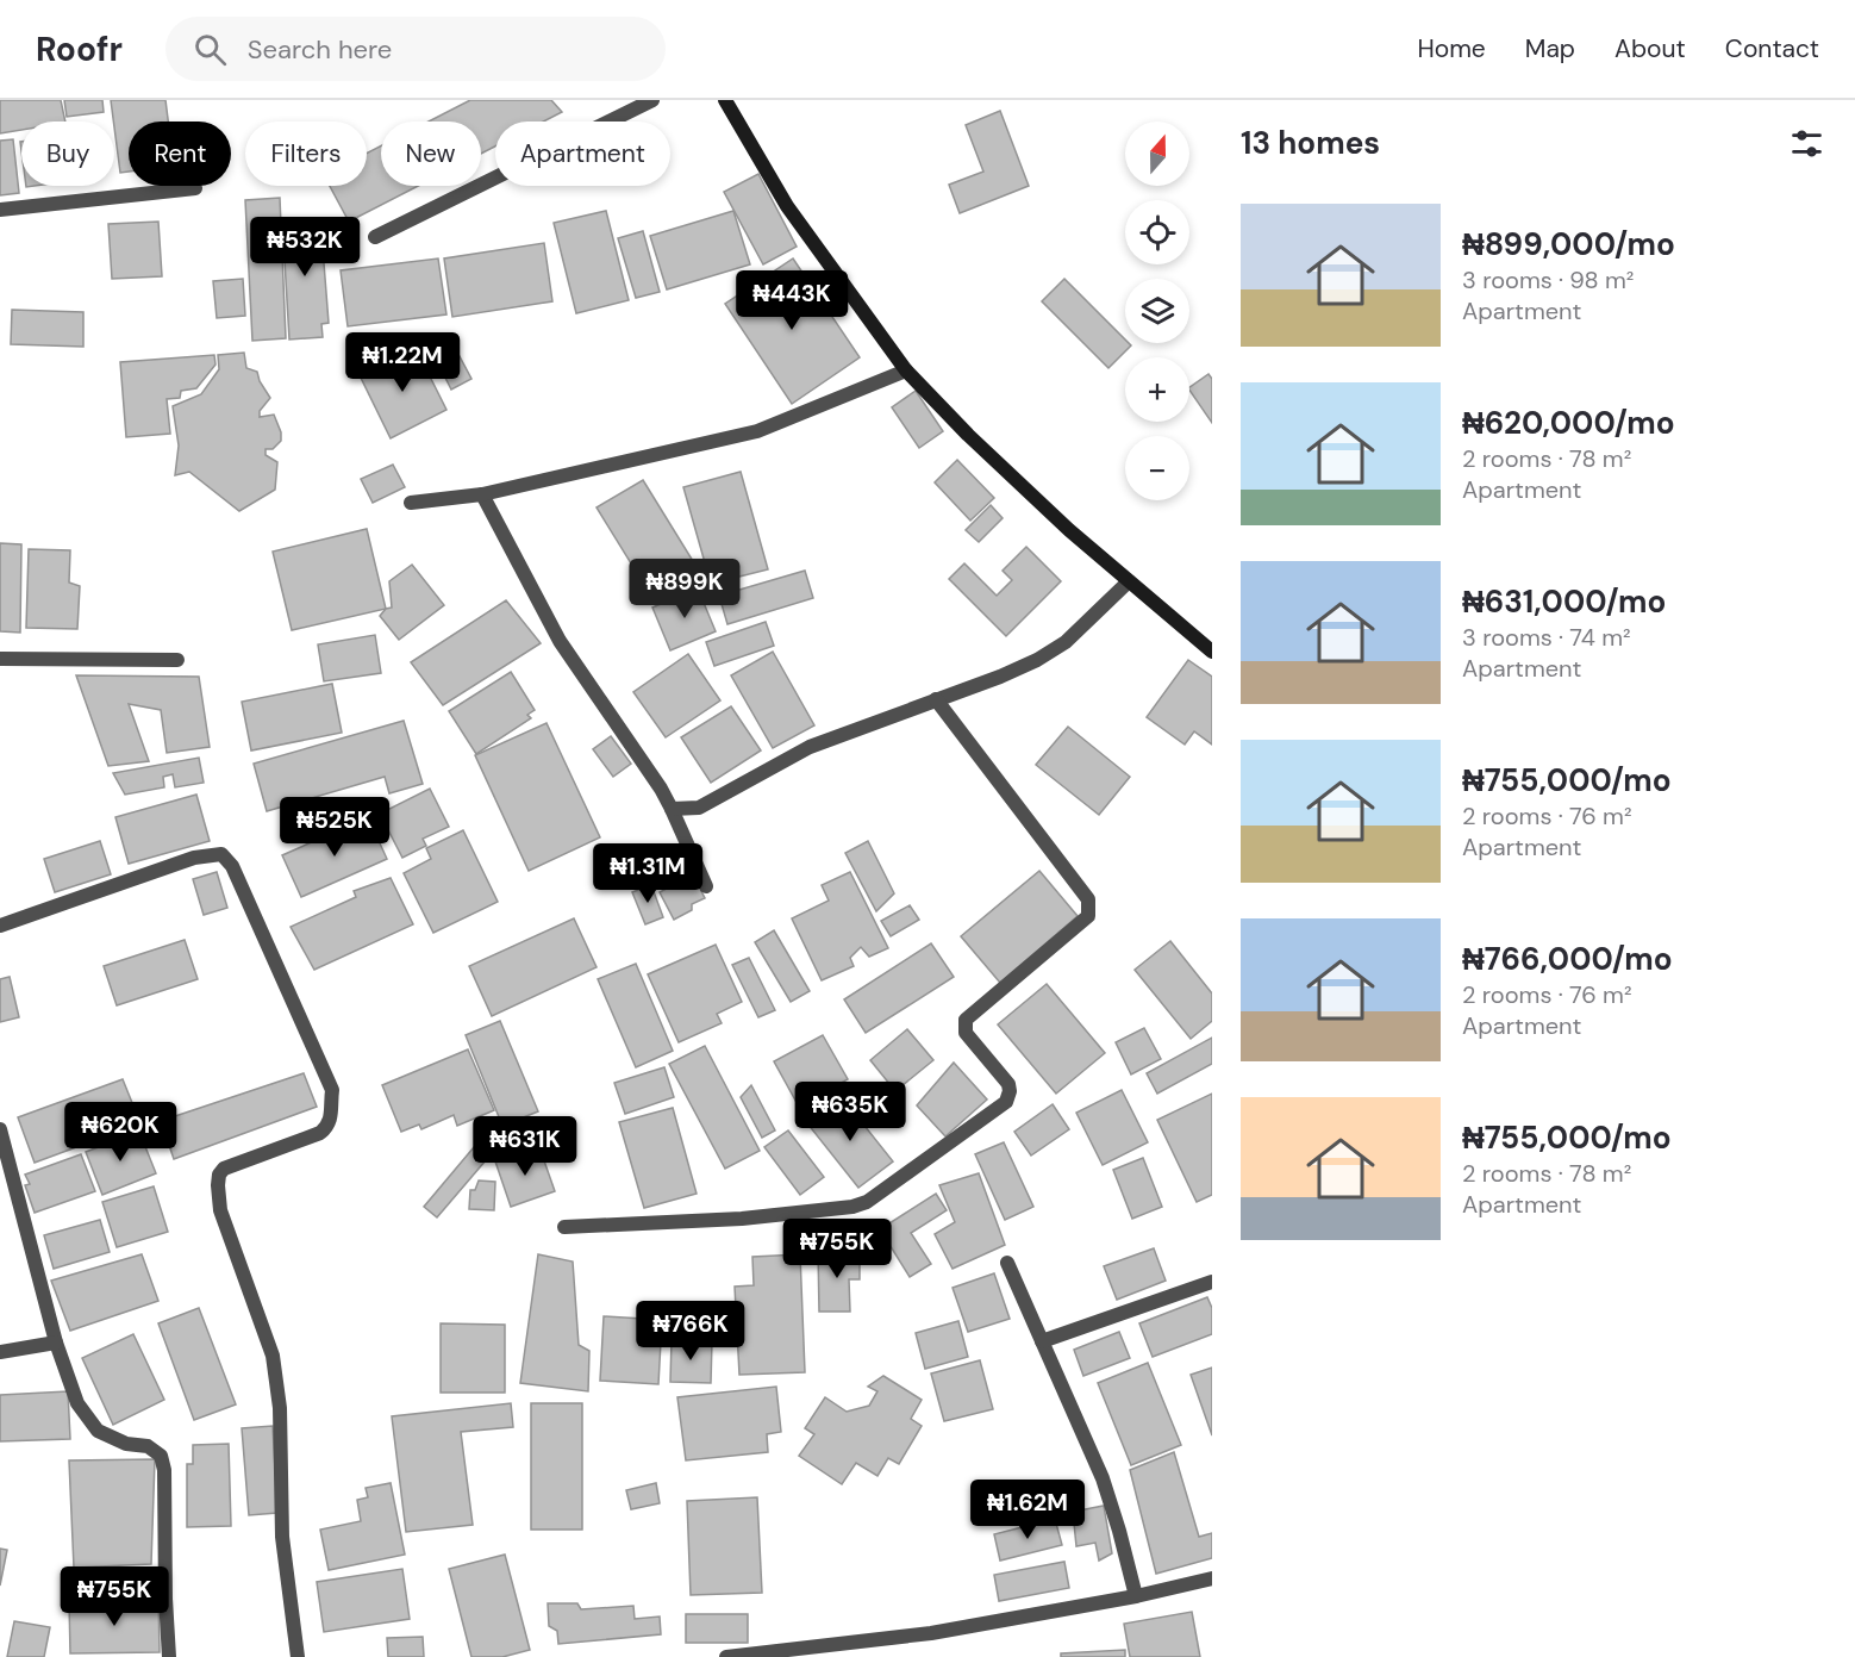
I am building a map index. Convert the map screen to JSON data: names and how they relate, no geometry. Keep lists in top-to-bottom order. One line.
{"north":"top","page":{"header":"Roofr","search":"Search here","nav":["Home","Map","About","Contact"],"heading":"13 homes","map_buttons":["+","−"],"chip":["Buy","Rent","Filters","New","Apartment"],"list":[{"name":"₦899,000/mo","note":"3 rooms · 98 m² · Apartment"},{"name":"₦620,000/mo","note":"2 rooms · 78 m² · Apartment"},{"name":"₦631,000/mo","note":"3 rooms · 74 m² · Apartment"},{"name":"₦755,000/mo","note":"2 rooms · 76 m² · Apartment"},{"name":"₦766,000/mo","note":"2 rooms · 76 m² · Apartment"},{"name":"₦755,000/mo","note":"2 rooms · 78 m² · Apartment"}],"price":["₦532K","₦443K","₦1.22M","₦899K","₦525K","₦1.31M","₦635K","₦620K","₦631K","₦755K","₦766K","₦1.62M","₦755K"]}}
